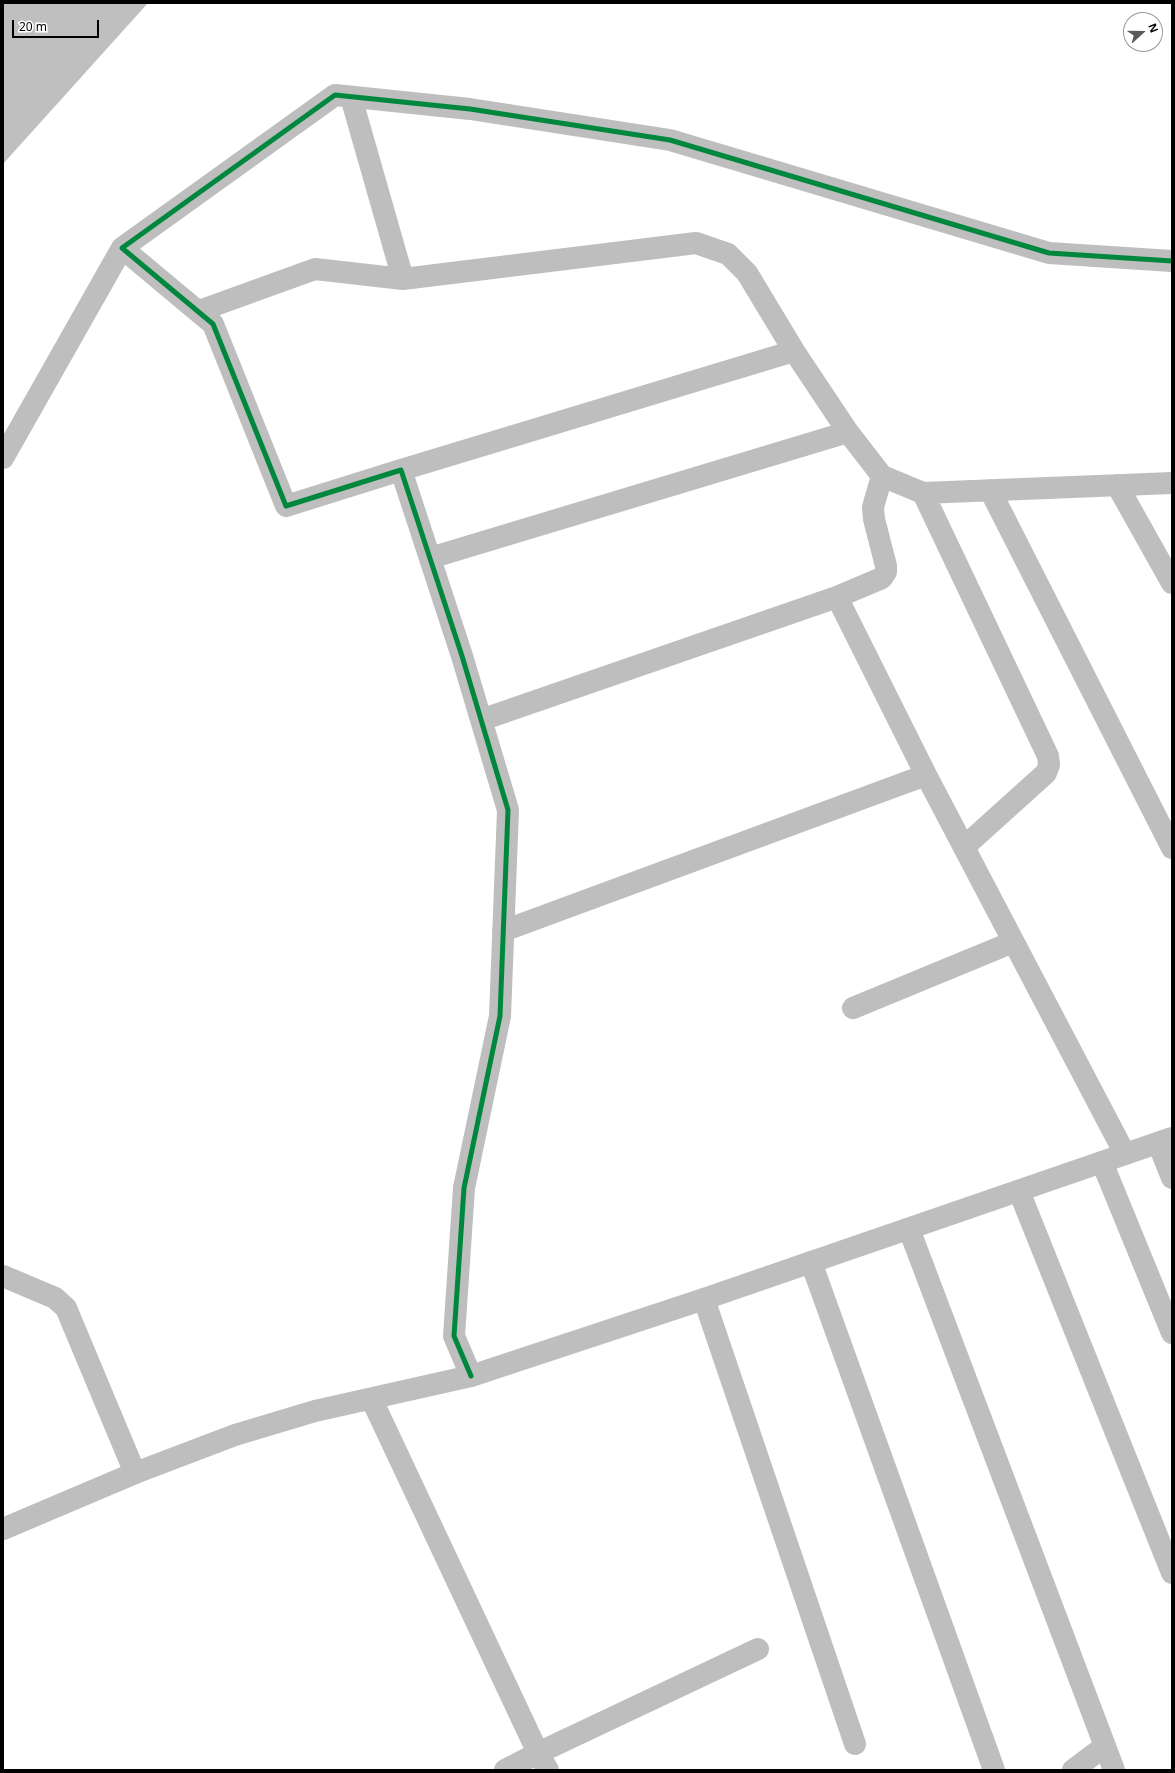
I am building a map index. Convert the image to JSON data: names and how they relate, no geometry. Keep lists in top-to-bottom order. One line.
{"scale_bar":"20 m","north":"right"}
